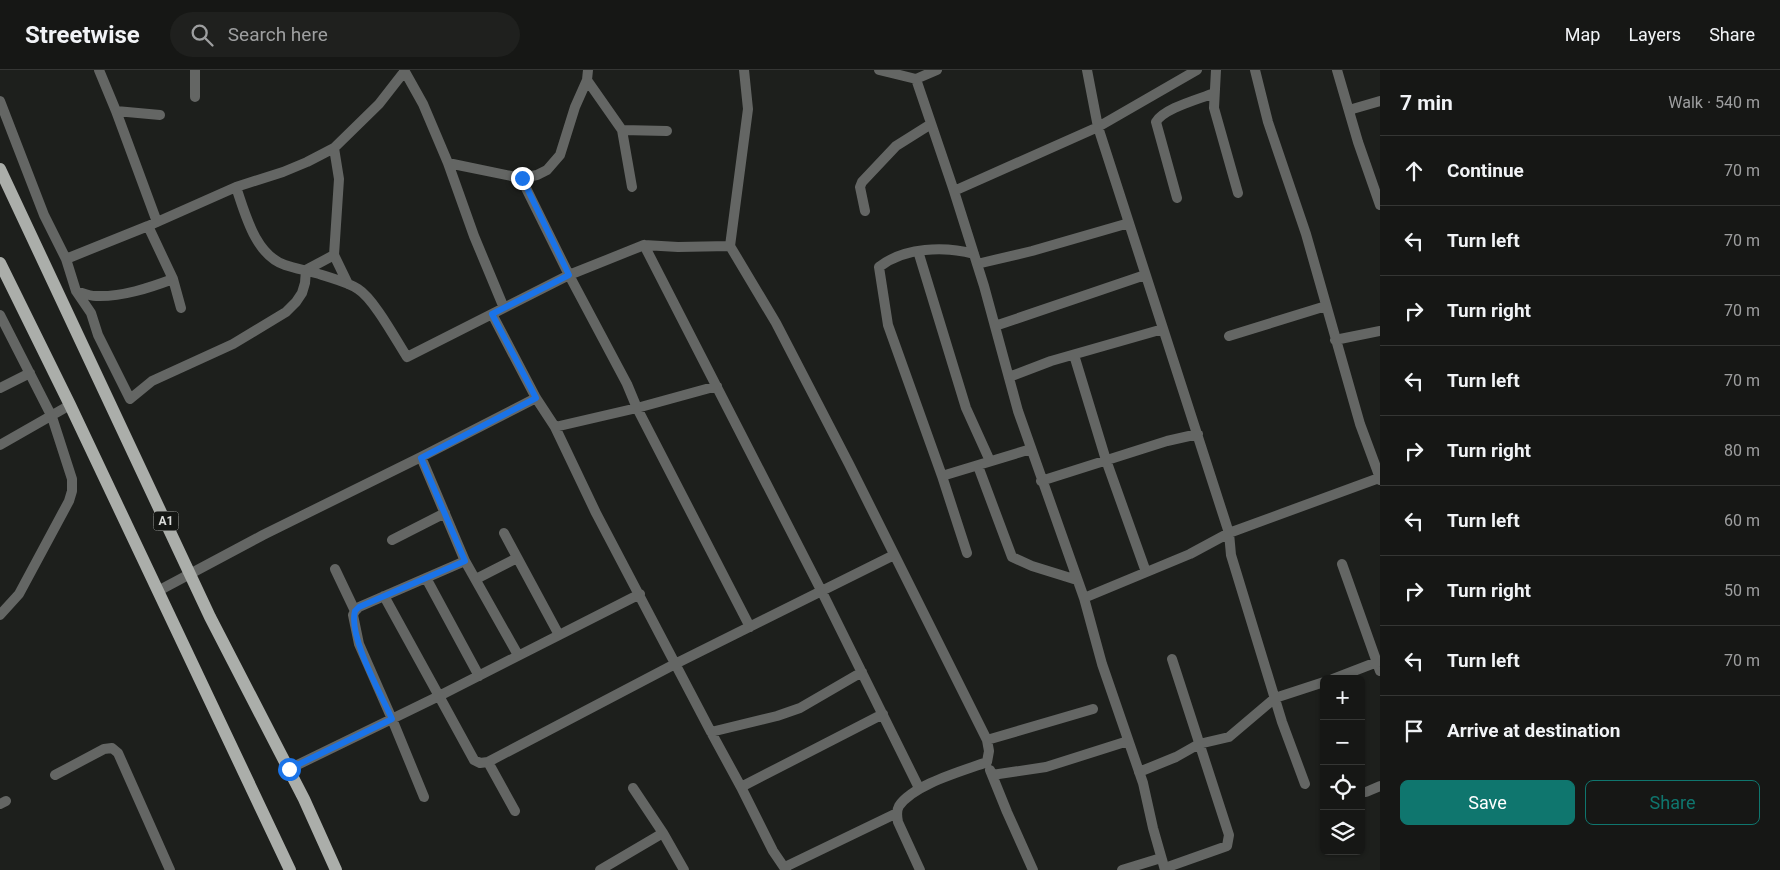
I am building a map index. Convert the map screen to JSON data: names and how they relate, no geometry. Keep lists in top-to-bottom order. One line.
{"streets":{"main road":["A1"]},"page":{"header":"Streetwise","search":"Search here","nav":["Map","Layers","Share"],"heading":["7 min","Walk · 540 m"],"list":[["Continue","70 m"],["Turn left","70 m"],["Turn right","70 m"],["Turn left","70 m"],["Turn right","80 m"],["Turn left","60 m"],["Turn right","50 m"],["Turn left","70 m"],"Arrive at destination"],"map_buttons":["+","−"],"buttons":["Save","Share"]}}
